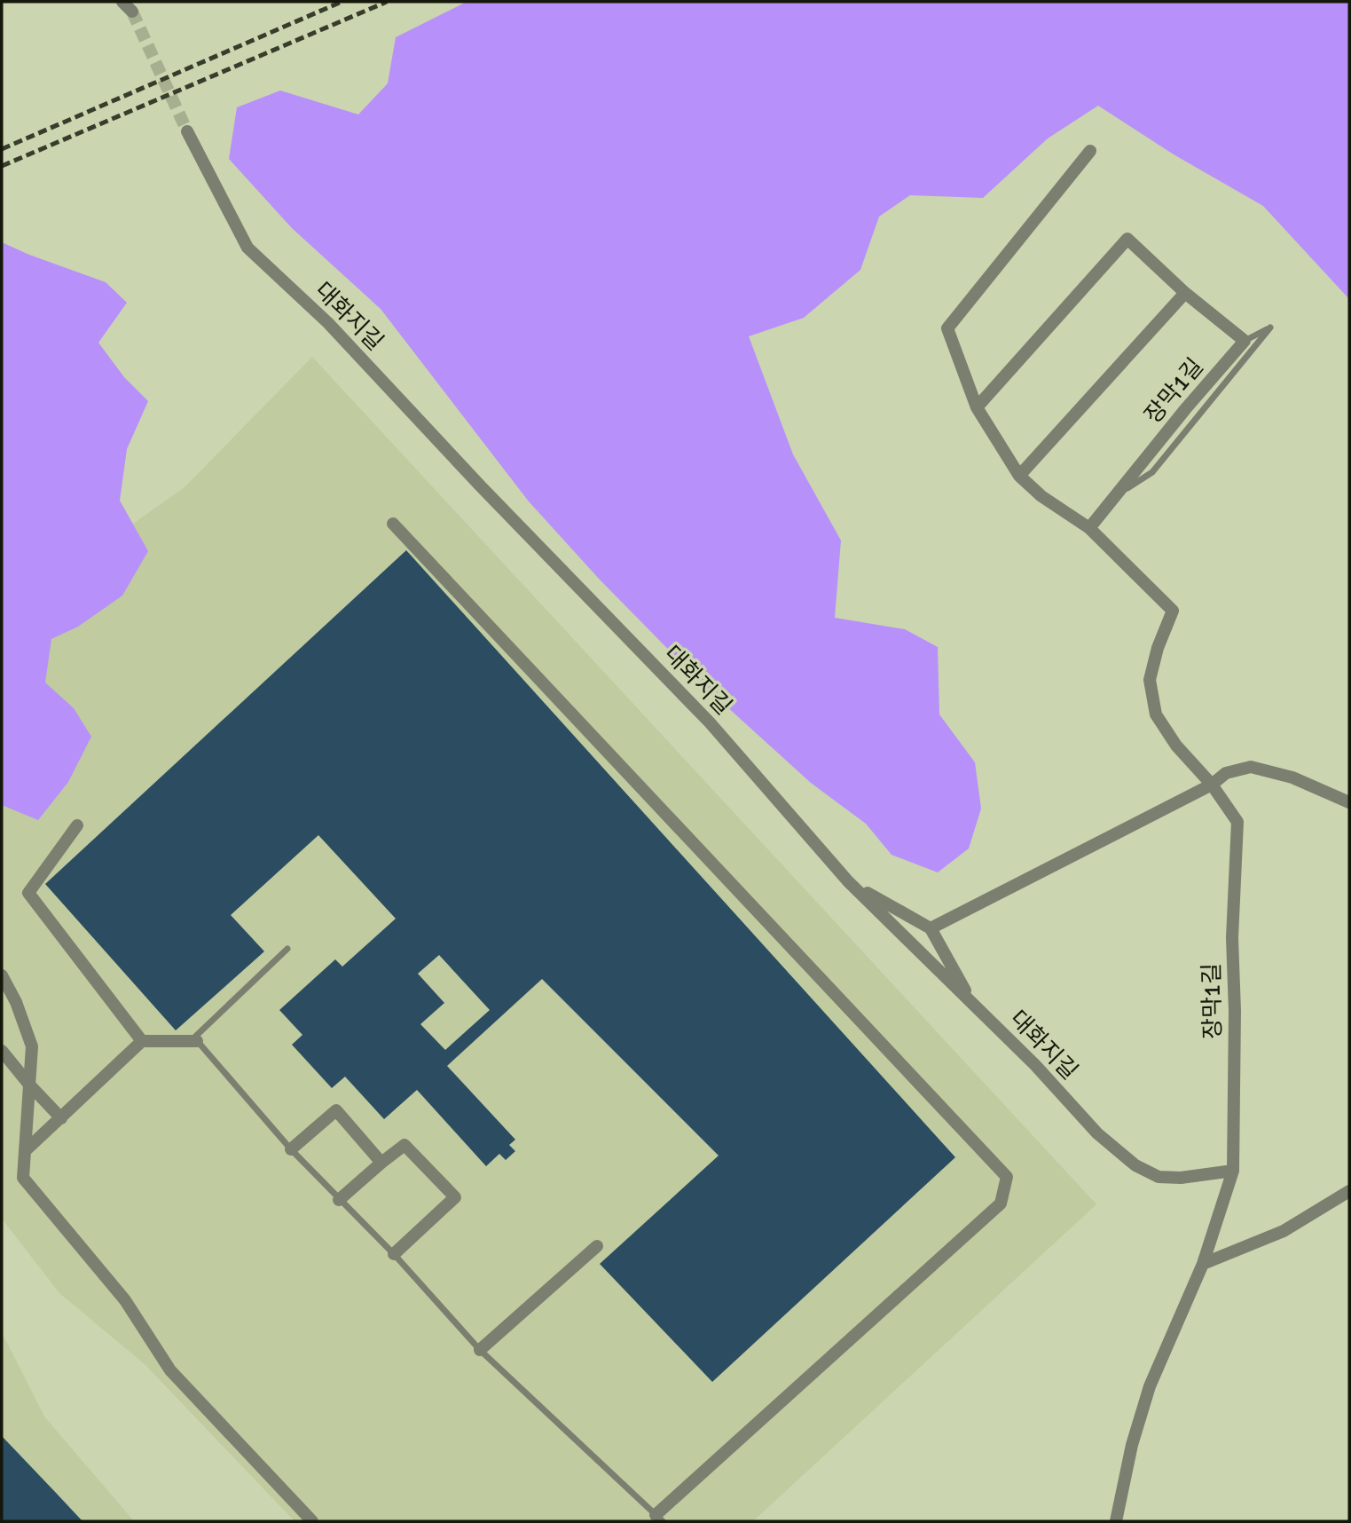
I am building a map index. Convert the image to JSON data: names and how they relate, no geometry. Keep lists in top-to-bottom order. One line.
{"streets":{"street":["대화지길","장막1길"]},"crossings":[["대화지길","장막1길"]]}
